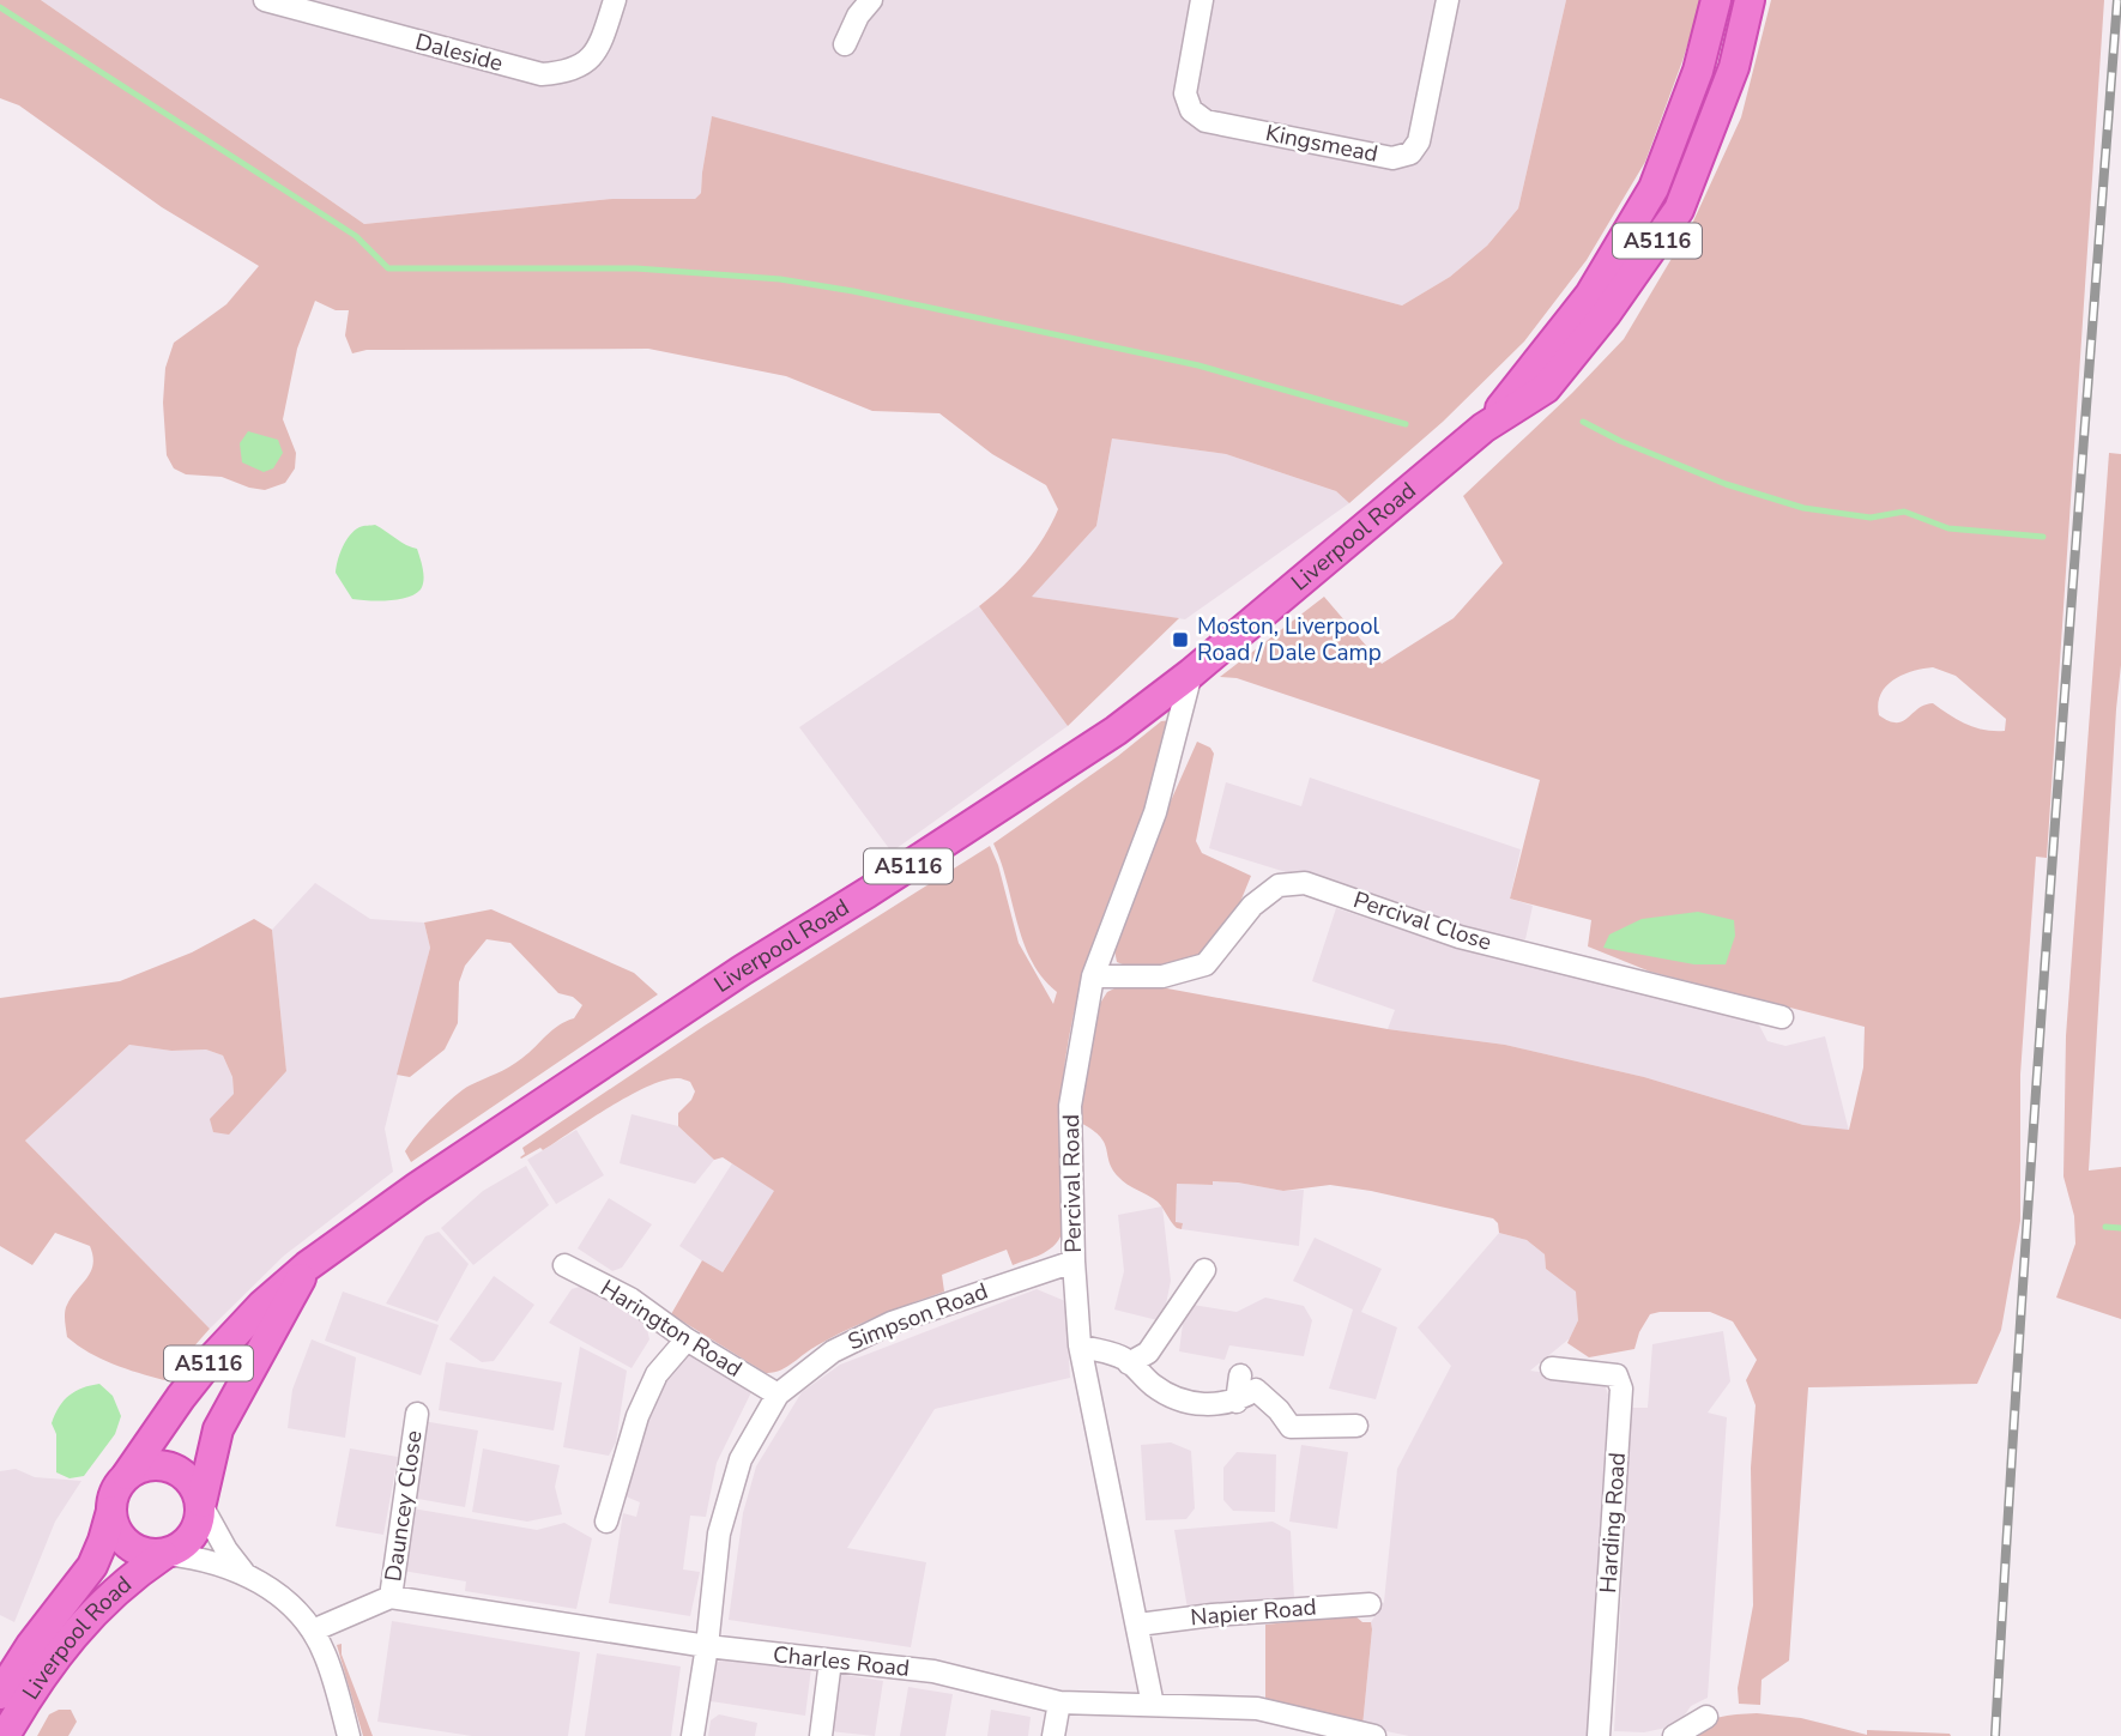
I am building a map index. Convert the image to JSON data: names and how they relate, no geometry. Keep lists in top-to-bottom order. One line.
{"streets":{"highway":["A5116","Liverpool Road"],"street":["Daleside","Kingsmead","Percival Close","Percival Road","Simpson Road","Harington Road","Dauncey Close","Harding Road","Napier Road","Charles Road"]},"crossings":[["A5116","Liverpool Road"],["Liverpool Road","Percival Road"],["Percival Close","Percival Road"],["Percival Road","Simpson Road"],["Percival Road","Napier Road"],["Percival Road","Charles Road"],["Simpson Road","Harington Road"],["Simpson Road","Charles Road"],["Dauncey Close","Charles Road"]],"places":{"transit":["Moston, Liverpool Road / Dale Camp"]}}
